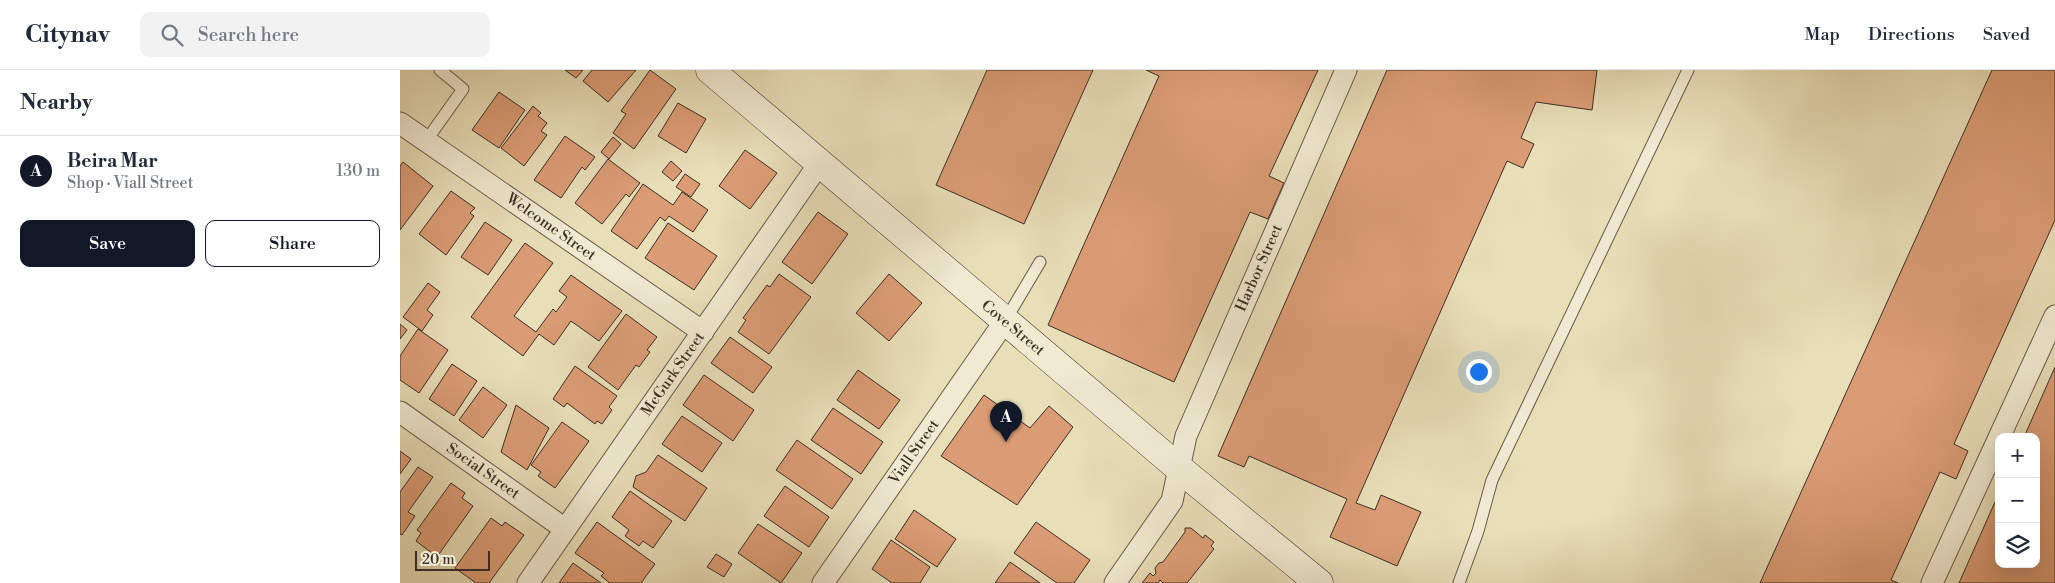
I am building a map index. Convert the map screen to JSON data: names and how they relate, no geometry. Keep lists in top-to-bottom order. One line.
{"streets":{"main road":["Cove Street"],"street":["Welcome Street","Harbor Street","McGurk Street","Viall Street","Social Street"]},"crossings":[["Welcome Street","McGurk Street"],["Harbor Street","Cove Street"],["Cove Street","McGurk Street"],["Cove Street","Viall Street"],["McGurk Street","Social Street"]],"scale_bar":"20 m","page":{"header":"Citynav","search":"Search here","nav":["Map","Directions","Saved"],"heading":"Nearby","list":[{"mark":"A","name":"Beira Mar","note":"Shop · Viall Street","value":"130 m"}],"buttons":["Save","Share"],"pins":"A","map_buttons":["+","−"],"scale":"20 m"}}
